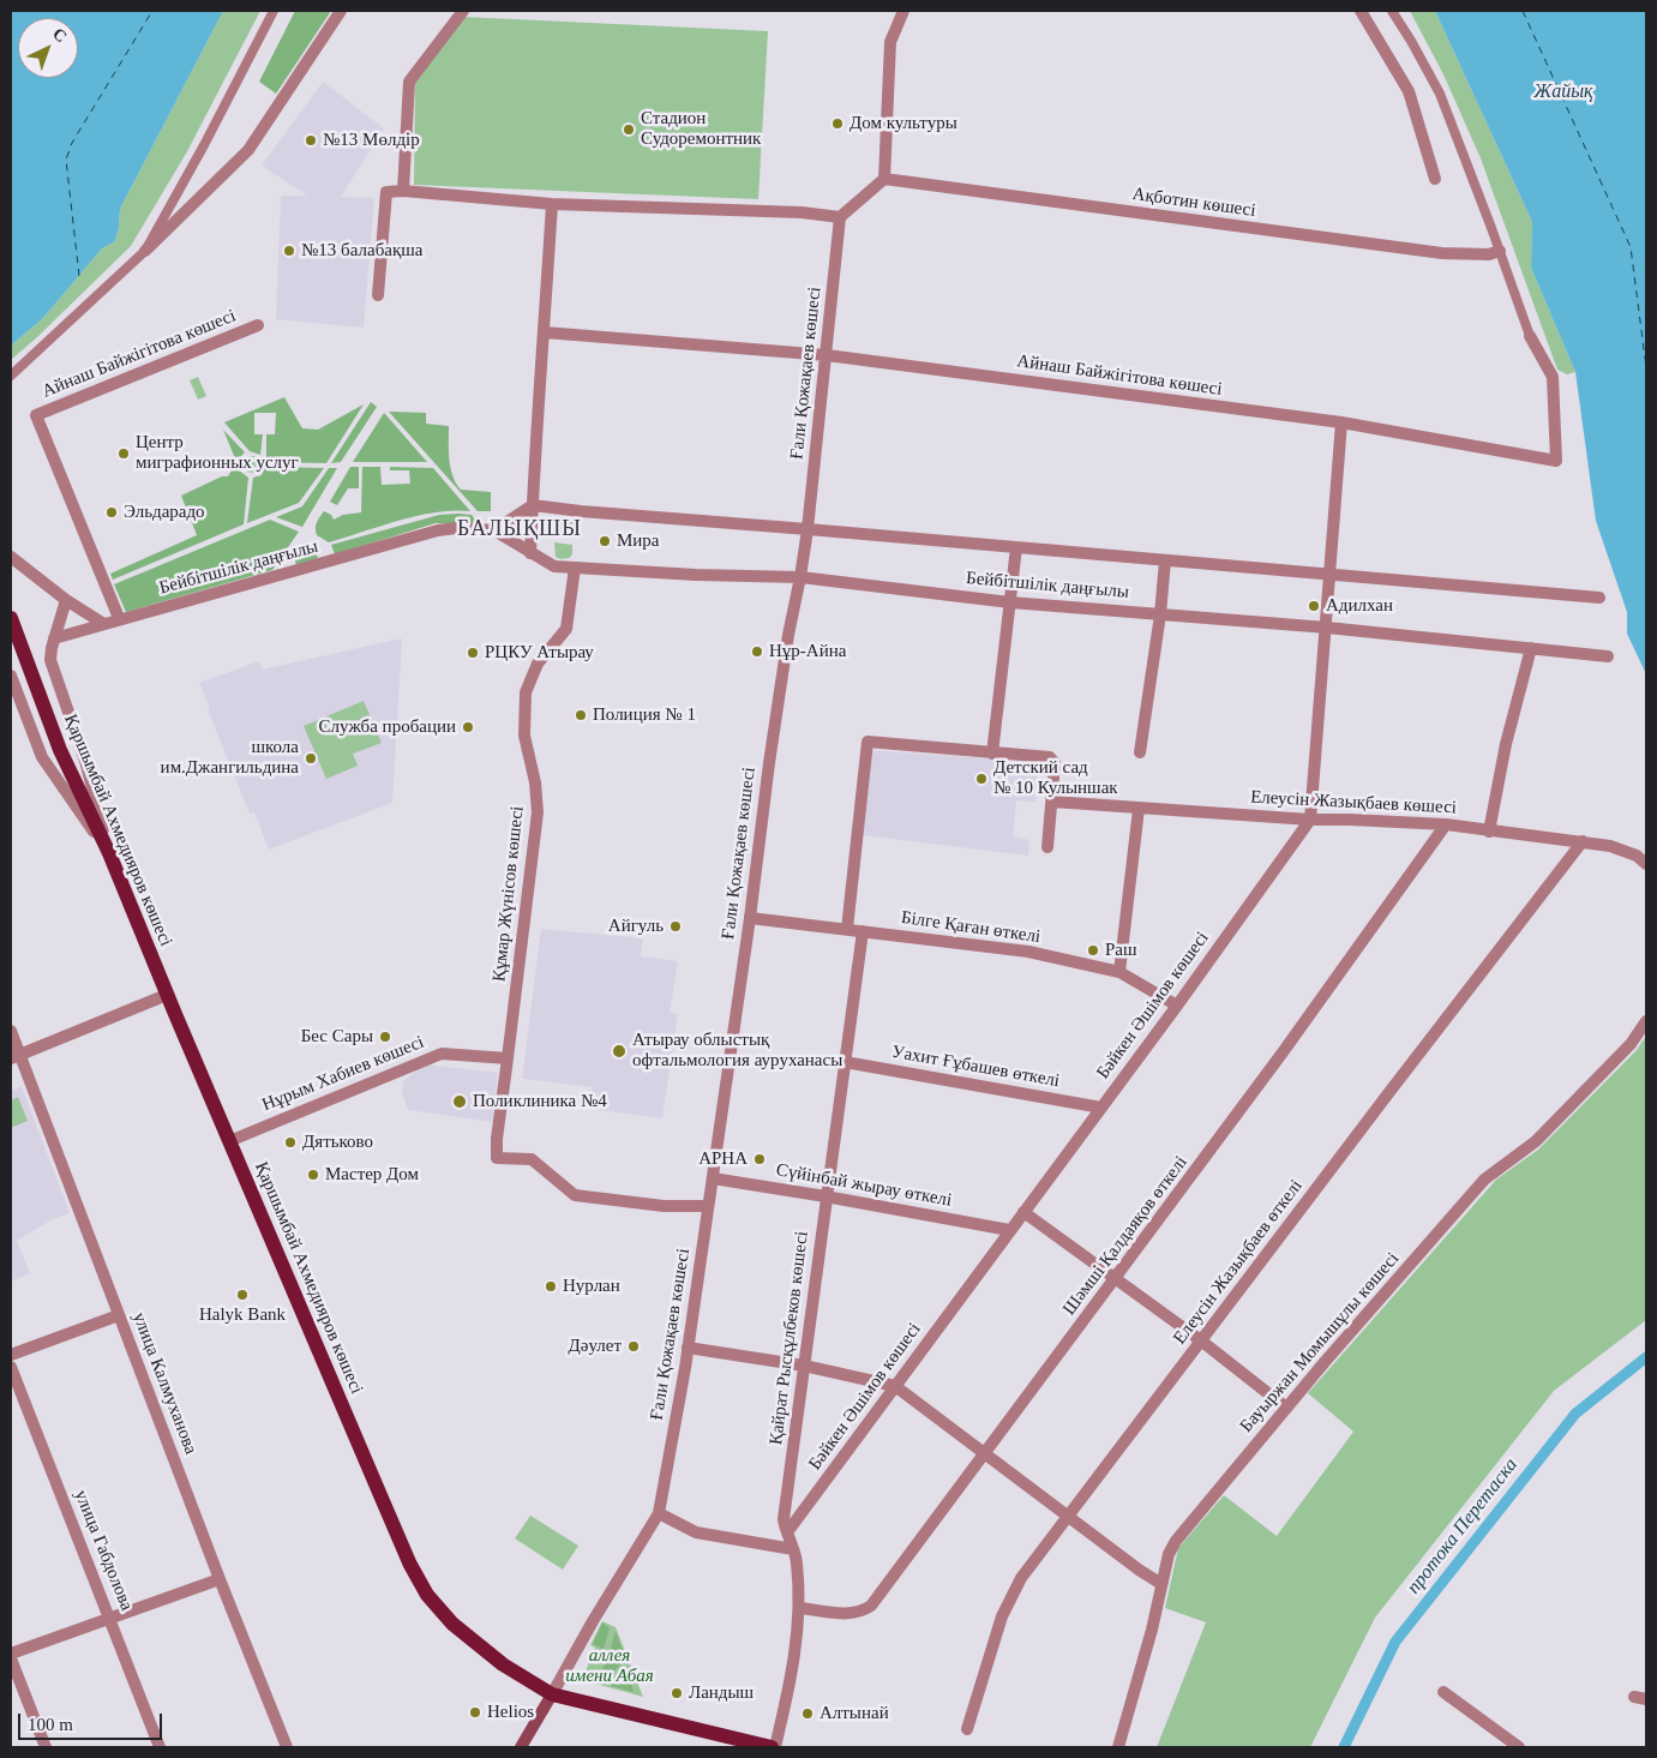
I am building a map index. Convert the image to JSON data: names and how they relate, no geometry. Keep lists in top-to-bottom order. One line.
{"streets":{"main road":["Қаршымбай Ахмедияров көшесі"],"street":["Ақботин көшесі","Айнаш Байжігітова көшесі","Ғали Қожақаев көшесі","Бейбітшілік даңғылы","Елеусін Жазықбаев көшесі","Құмар Жүнісов көшесі","Білге Қаған өткелі","Бәйкен Әшімов көшесі","Уахит Ғұбашев өткелі","Нұрым Хабиев көшесі","Сүйінбай жырау өткелі","Шәмші Қалдаяқов өткелі","Елеусін Жазықбаев өткелі","Қайрат Рысқұлбеков көшесі","Бауыржан Момышұлы көшесі","улица Калмуханова","улица Габдолова"]},"crossings":[["Айнаш Байжігітова көшесі","Ғали Қожақаев көшесі"],["Айнаш Байжігітова көшесі","Бейбітшілік даңғылы"],["Ғали Қожақаев көшесі","Бейбітшілік даңғылы"],["Ғали Қожақаев көшесі","Қаршымбай Ахмедияров көшесі"],["Ғали Қожақаев көшесі","Білге Қаған өткелі"],["Ғали Қожақаев көшесі","Сүйінбай жырау өткелі"],["Бейбітшілік даңғылы","Құмар Жүнісов көшесі"],["Елеусін Жазықбаев көшесі","Бәйкен Әшімов көшесі"],["Елеусін Жазықбаев көшесі","Шәмші Қалдаяқов өткелі"],["Елеусін Жазықбаев көшесі","Елеусін Жазықбаев өткелі"],["Қаршымбай Ахмедияров көшесі","Нұрым Хабиев көшесі"],["Қаршымбай Ахмедияров көшесі","Қайрат Рысқұлбеков көшесі"],["Құмар Жүнісов көшесі","Нұрым Хабиев көшесі"],["Білге Қаған өткелі","Бәйкен Әшімов көшесі"],["Білге Қаған өткелі","Қайрат Рысқұлбеков көшесі"],["Бәйкен Әшімов көшесі","Уахит Ғұбашев өткелі"],["Бәйкен Әшімов көшесі","Сүйінбай жырау өткелі"],["Бәйкен Әшімов көшесі","Қайрат Рысқұлбеков көшесі"],["Уахит Ғұбашев өткелі","Қайрат Рысқұлбеков көшесі"],["Сүйінбай жырау өткелі","Қайрат Рысқұлбеков көшесі"],["Шәмші Қалдаяқов өткелі","Қайрат Рысқұлбеков көшесі"]],"districts":["БАЛЫҚШЫ"],"water":["Жайық","протока Перетаска"],"parks":["аллея имени Абая"],"places":["Дом культуры","Стадион Судоремонтник","№13 Мөлдiр","№13 балабақша","Центр миграфионных услуг","Эльдарадо","Мира","Адилхан","Нұр-Айна","РЦКУ Атырау","Полиция № 1","Служба пробации","школа им.Джангильдина","Детский сад № 10 Кулыншак","Айгуль","Раш","Бес Сары","Атырау облыстық офтальмология ауруханасы","Поликлиника №4","Дятьково","АРНА","Мастер Дом","Нурлан","Halyk Bank","Дәулет","Ландыш","Helios","Алтынай"],"scale_bar":"100 m","north":"top right"}
